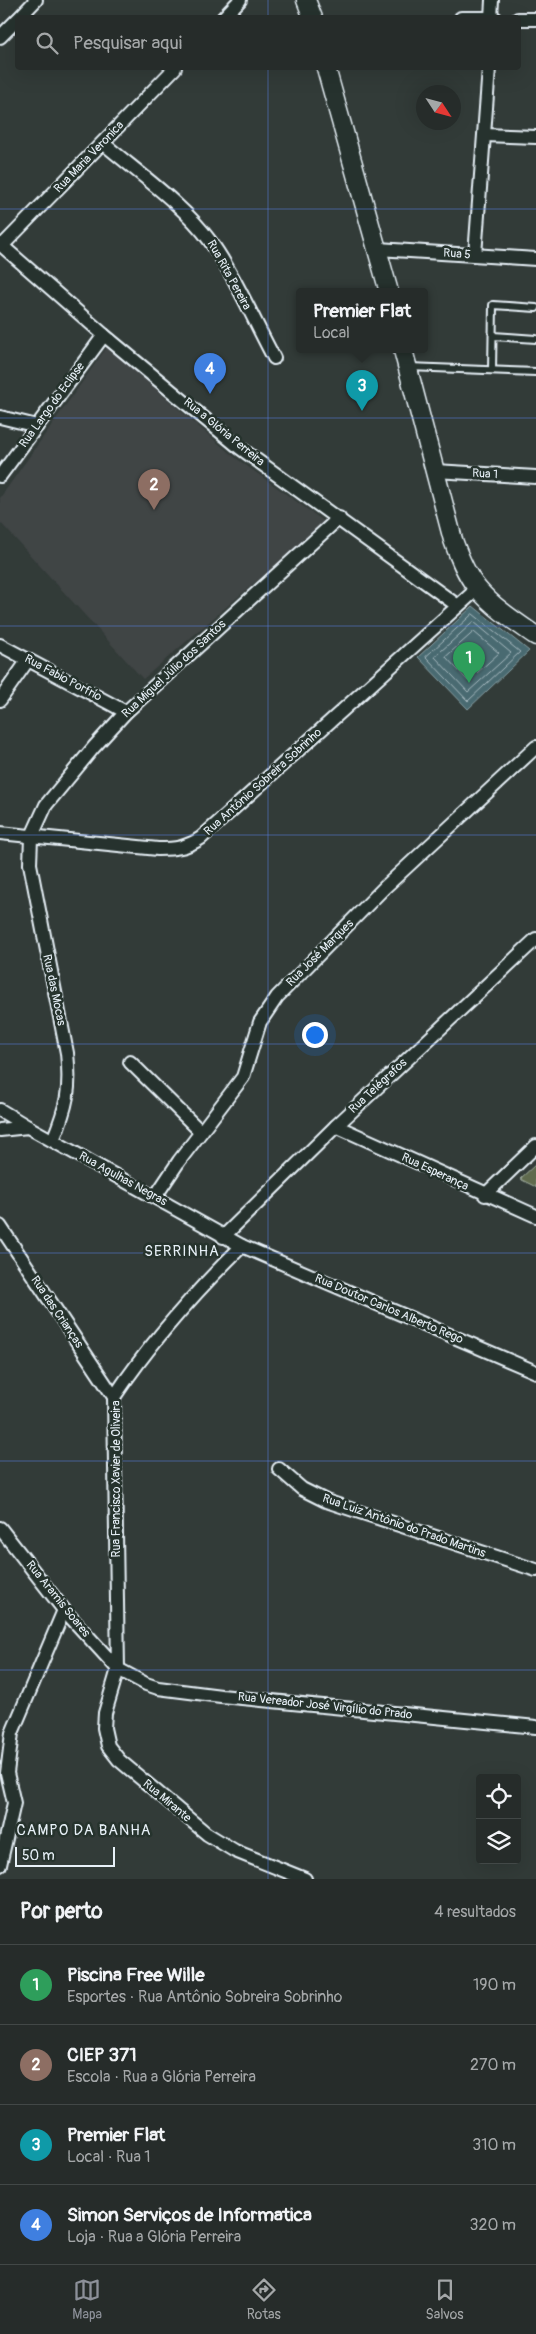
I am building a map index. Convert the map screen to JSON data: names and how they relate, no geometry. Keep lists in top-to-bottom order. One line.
{"streets":{"street":["Rua Maria Veronica","Rua 5","Rua Rita Pereira","Rua Largo do Eclipse","Rua a Glória Perreira","Rua 1","Rua Miguel Júlio dos Santos","Rua Fabio Porfrio","Rua Antônio Sobreira Sobrinho","Rua José Marques","Rua das Mocas","Rua Telégrafos","Rua Esperança","Rua Agulhas Negras","Rua Doutor Carlos Alberto Rego","Rua das Crianças","Rua Francisco Xavier de Oliveira","Rua Luiz Antônio do Prado Martins","Rua Aramis Soares","Rua Vereador José Virgílio do Prado","Rua Mirante"]},"crossings":[["Rua Maria Veronica","Rua Rita Pereira"],["Rua Maria Veronica","Rua a Glória Perreira"],["Rua Largo do Eclipse","Rua a Glória Perreira"],["Rua a Glória Perreira","Rua Miguel Júlio dos Santos"],["Rua a Glória Perreira","Rua Antônio Sobreira Sobrinho"],["Rua Miguel Júlio dos Santos","Rua Fabio Porfrio"],["Rua Miguel Júlio dos Santos","Rua Antônio Sobreira Sobrinho"],["Rua Miguel Júlio dos Santos","Rua das Mocas"],["Rua Antônio Sobreira Sobrinho","Rua das Mocas"],["Rua José Marques","Rua Agulhas Negras"],["Rua das Mocas","Rua Agulhas Negras"],["Rua Telégrafos","Rua Esperança"],["Rua Telégrafos","Rua Agulhas Negras"],["Rua Agulhas Negras","Rua Doutor Carlos Alberto Rego"],["Rua Agulhas Negras","Rua Francisco Xavier de Oliveira"],["Rua Doutor Carlos Alberto Rego","Rua Francisco Xavier de Oliveira"],["Rua das Crianças","Rua Francisco Xavier de Oliveira"],["Rua Francisco Xavier de Oliveira","Rua Aramis Soares"],["Rua Francisco Xavier de Oliveira","Rua Vereador José Virgílio do Prado"],["Rua Francisco Xavier de Oliveira","Rua Mirante"],["Rua Aramis Soares","Rua Vereador José Virgílio do Prado"],["Rua Aramis Soares","Rua Mirante"],["Rua Vereador José Virgílio do Prado","Rua Mirante"]],"districts":["SERRINHA","CAMPO DA BANHA"],"scale_bar":"50 m","north":"bottom right","page":{"search":"Pesquisar aqui","popup":["Premier Flat","Local"],"pins":["4","3","2","1"],"scale":"50 m","heading":["Por perto","4 resultados"],"list":[{"mark":"1","name":"Piscina Free Wille","note":"Esportes · Rua Antônio Sobreira Sobrinho","value":"190 m"},{"mark":"2","name":"CIEP 371","note":"Escola · Rua a Glória Perreira","value":"270 m"},{"mark":"3","name":"Premier Flat","note":"Local · Rua 1","value":"310 m"},{"mark":"4","name":"Simon Serviços de Informatica","note":"Loja · Rua a Glória Perreira","value":"320 m"}],"nav":["Mapa","Rotas","Salvos"]}}
